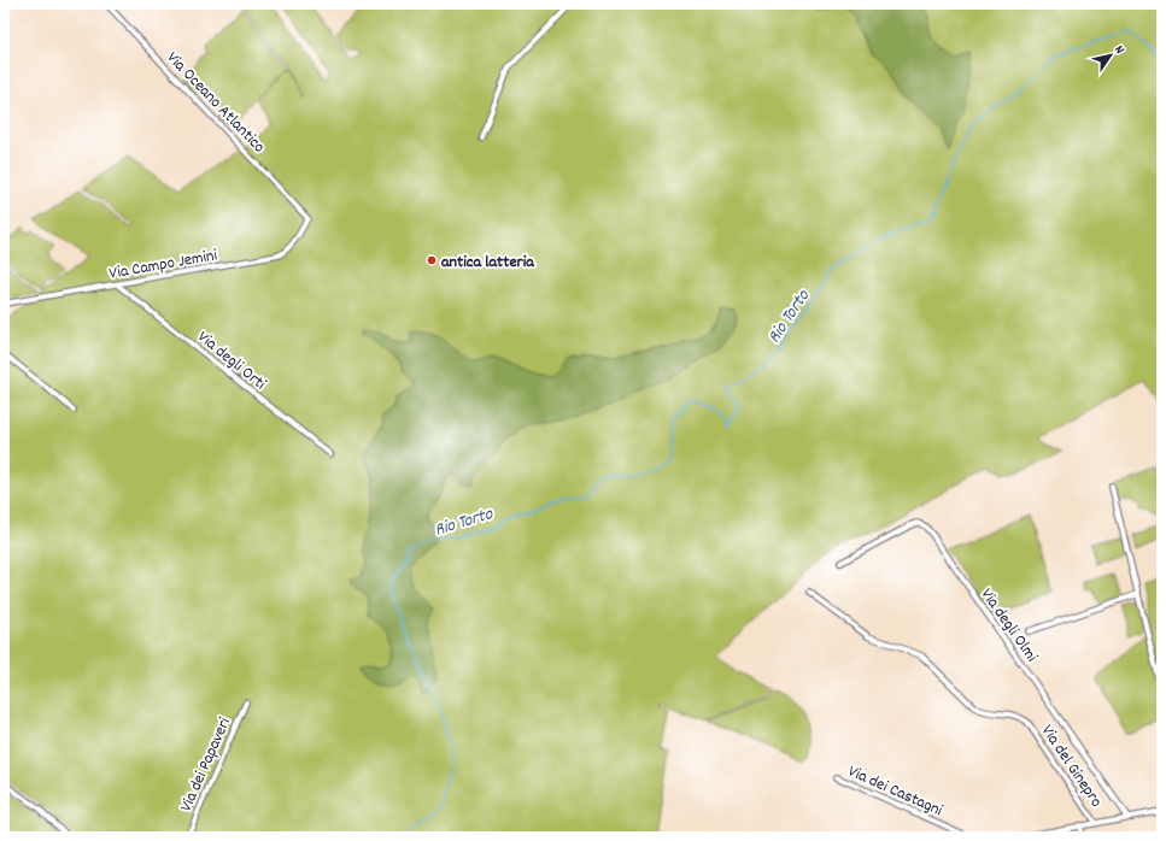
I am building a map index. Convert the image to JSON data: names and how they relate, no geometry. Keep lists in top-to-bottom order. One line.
{"streets":{"street":["Via Oceano Atlantico","Via Campo Jemini","Via degli Orti","Via degli Olmi","Via dei Papaveri","Via del Ginepro","Via dei Castagni"]},"crossings":[["Via Oceano Atlantico","Via Campo Jemini"],["Via Campo Jemini","Via degli Orti"]],"water":["Rio Torto"],"places":["antica latteria"],"north":"top right"}
